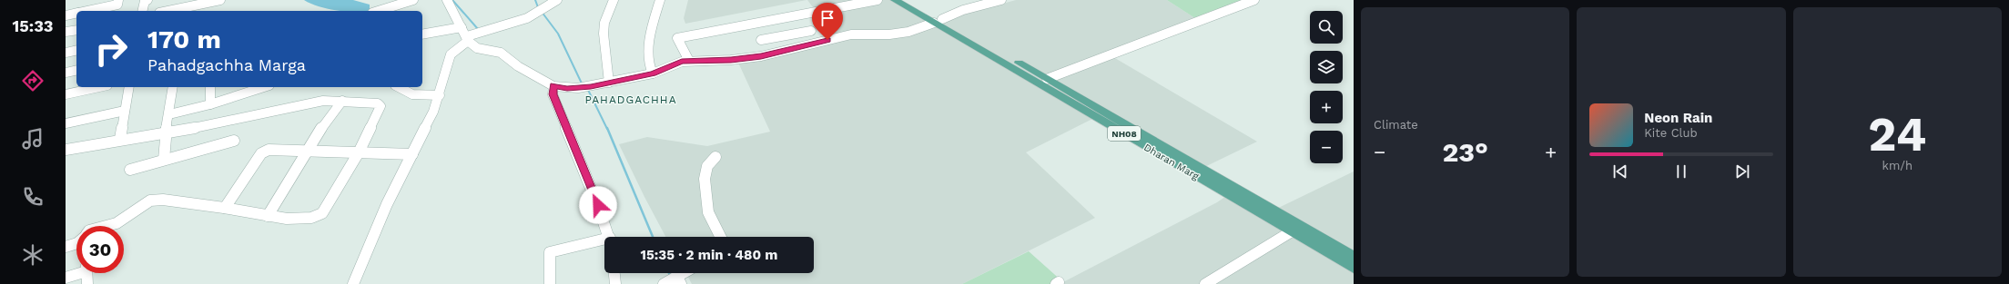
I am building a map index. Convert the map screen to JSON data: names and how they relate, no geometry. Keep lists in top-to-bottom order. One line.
{"streets":{"main road":["NH08","Dharan Marg"]},"districts":["PAHADGACHHA"],"page":{"tabs":"15:33","tile":["Climate",["24","km/h"]],"map_buttons":["+","−"],"turn":["170 m","Pahadgachha Marga"],"song":["Neon Rain","Kite Club"],"heat":["−","23°","+"],"limit":"30","trip":"15:35 · 2 min · 480 m"}}
